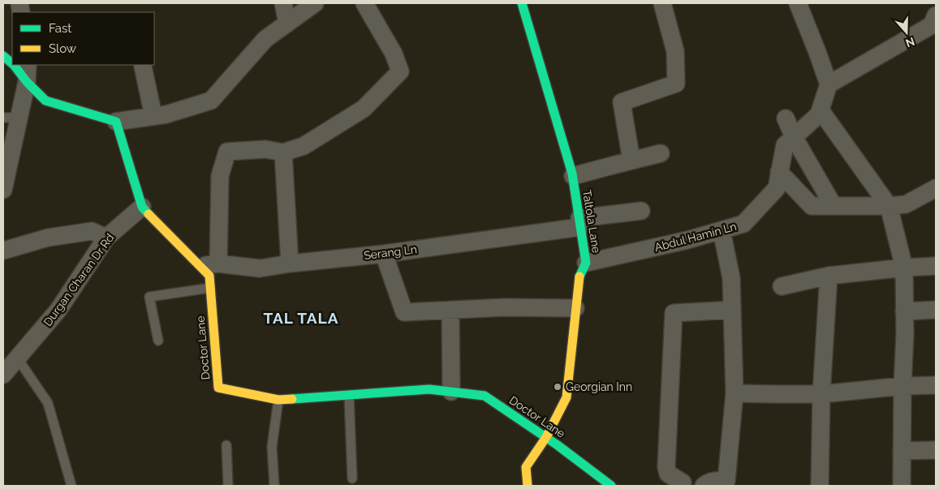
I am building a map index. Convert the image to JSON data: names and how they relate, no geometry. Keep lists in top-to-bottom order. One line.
{"streets":{"street":["Taltola Lane","Abdul Hamin Ln","Serang Ln","Durgan Charan Dr Rd","Doctor Lane"]},"crossings":[["Taltola Lane","Abdul Hamin Ln"],["Taltola Lane","Serang Ln"],["Taltola Lane","Doctor Lane"],["Serang Ln","Doctor Lane"],["Durgan Charan Dr Rd","Doctor Lane"]],"districts":["TAL TALA"],"places":["Georgian Inn"],"legend":["Fast","Slow"],"north":"bottom"}
